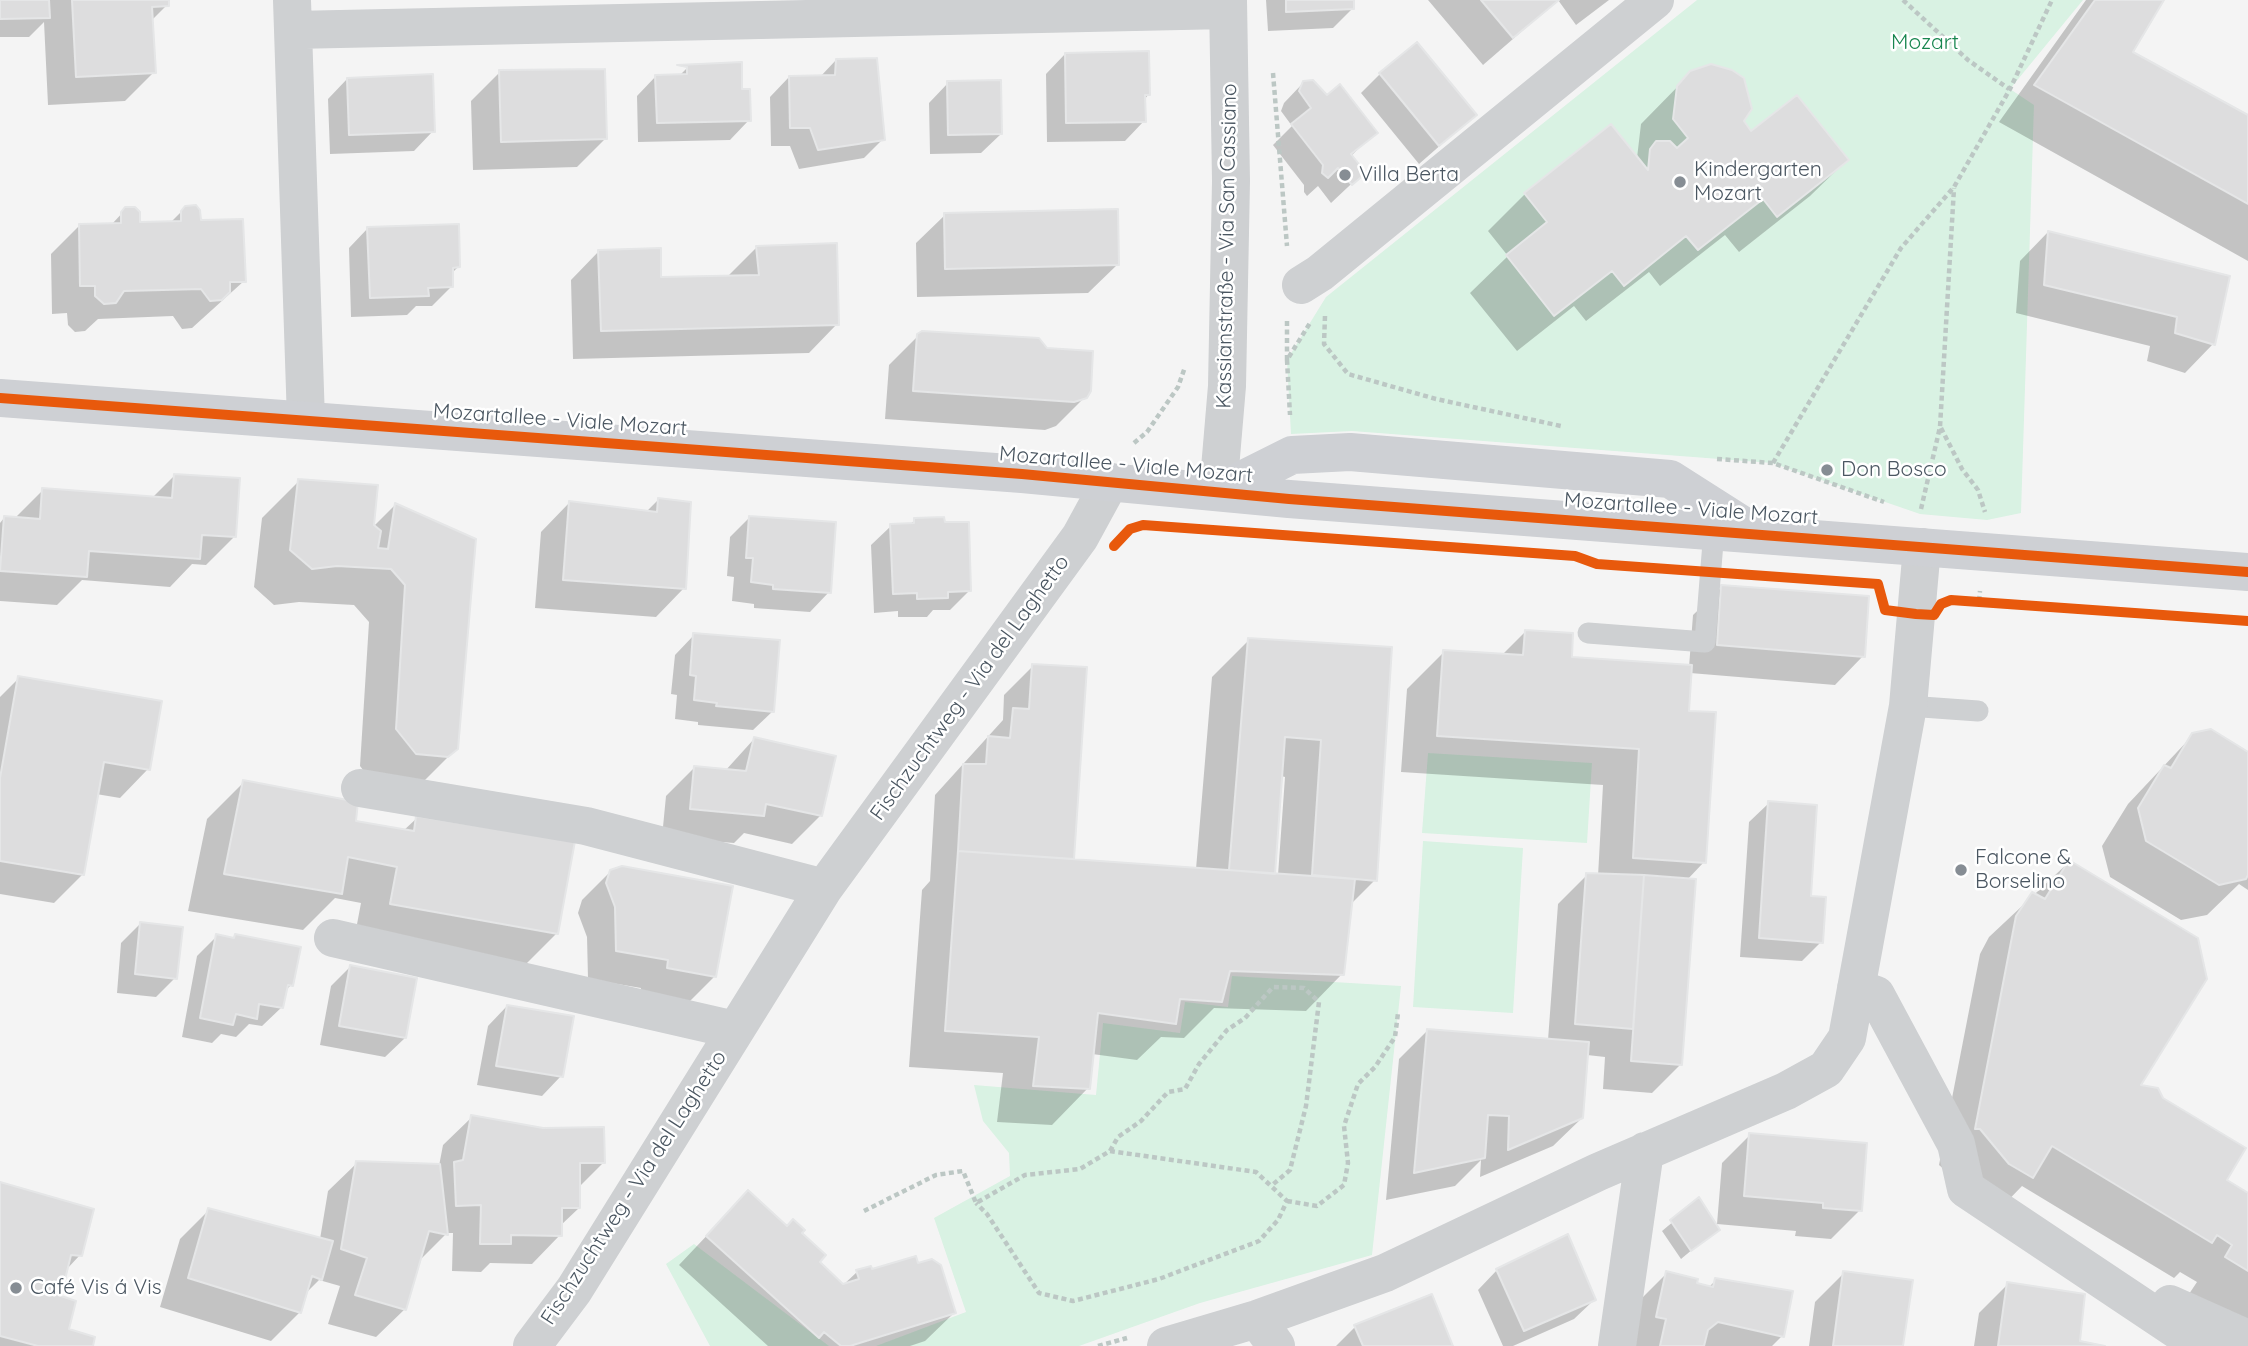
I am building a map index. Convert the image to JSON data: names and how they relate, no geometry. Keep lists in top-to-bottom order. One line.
{"streets":{"street":["Kassianstraße - Via San Cassiano","Mozartallee - Viale Mozart","Fischzuchtweg - Via del Laghetto"]},"crossings":[["Kassianstraße - Via San Cassiano","Mozartallee - Viale Mozart"],["Mozartallee - Viale Mozart","Fischzuchtweg - Via del Laghetto"]],"parks":["Mozart"],"places":["Villa Berta","Kindergarten Mozart","Don Bosco","Falcone & Borselino","Café Vis á Vis"]}
